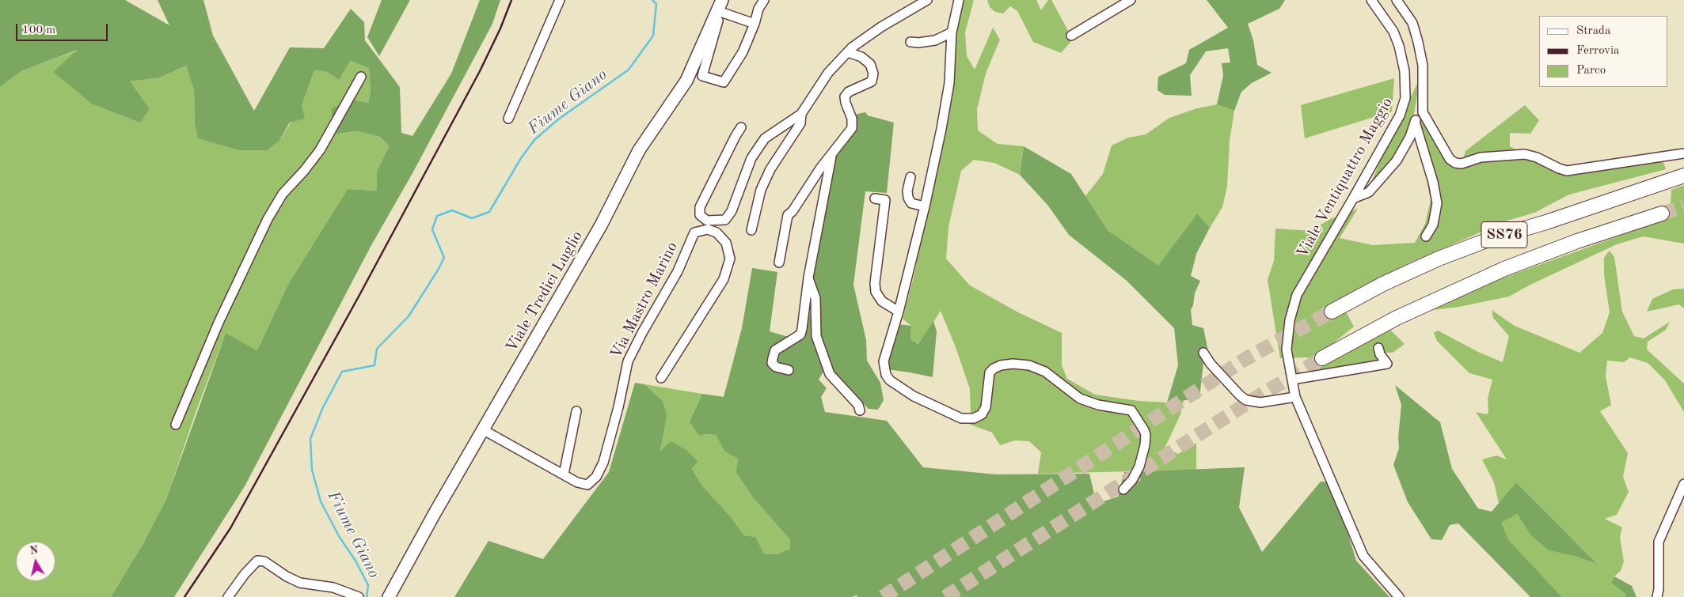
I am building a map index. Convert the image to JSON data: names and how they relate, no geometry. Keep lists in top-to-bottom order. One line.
{"streets":{"highway":["SS76"],"main road":["Viale Tredici Luglio"],"street":["Viale Ventiquattro Maggio","Via Mastro Marino"]},"crossings":[["Viale Tredici Luglio","Via Mastro Marino"]],"water":["Fiume Giano"],"legend":["Strada","Ferrovia","Parco"],"scale_bar":"100 m","north":"top"}
